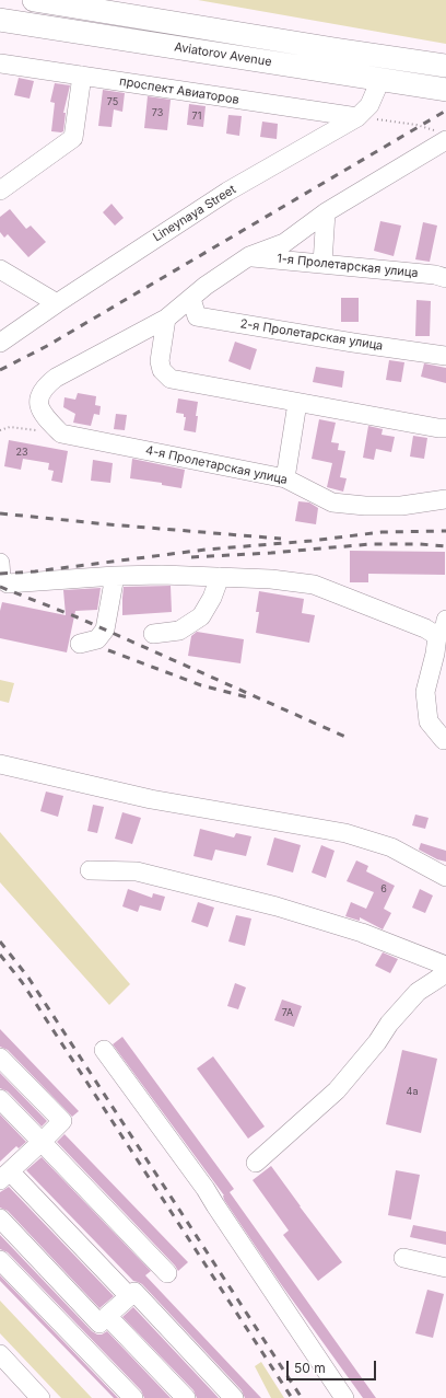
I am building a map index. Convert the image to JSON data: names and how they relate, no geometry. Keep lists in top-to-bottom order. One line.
{"streets":{"main road":["Aviatorov Avenue"],"street":["проспект Авиаторов","Lineynaya Street","1-я Пролетарская улица","2-я Пролетарская улица","4-я Пролетарская улица"]},"crossings":[["Aviatorov Avenue","Lineynaya Street"],["проспект Авиаторов","Lineynaya Street"]],"house_numbers":["75","73","71","23","6","7А","4а"],"scale_bar":"50 m"}
